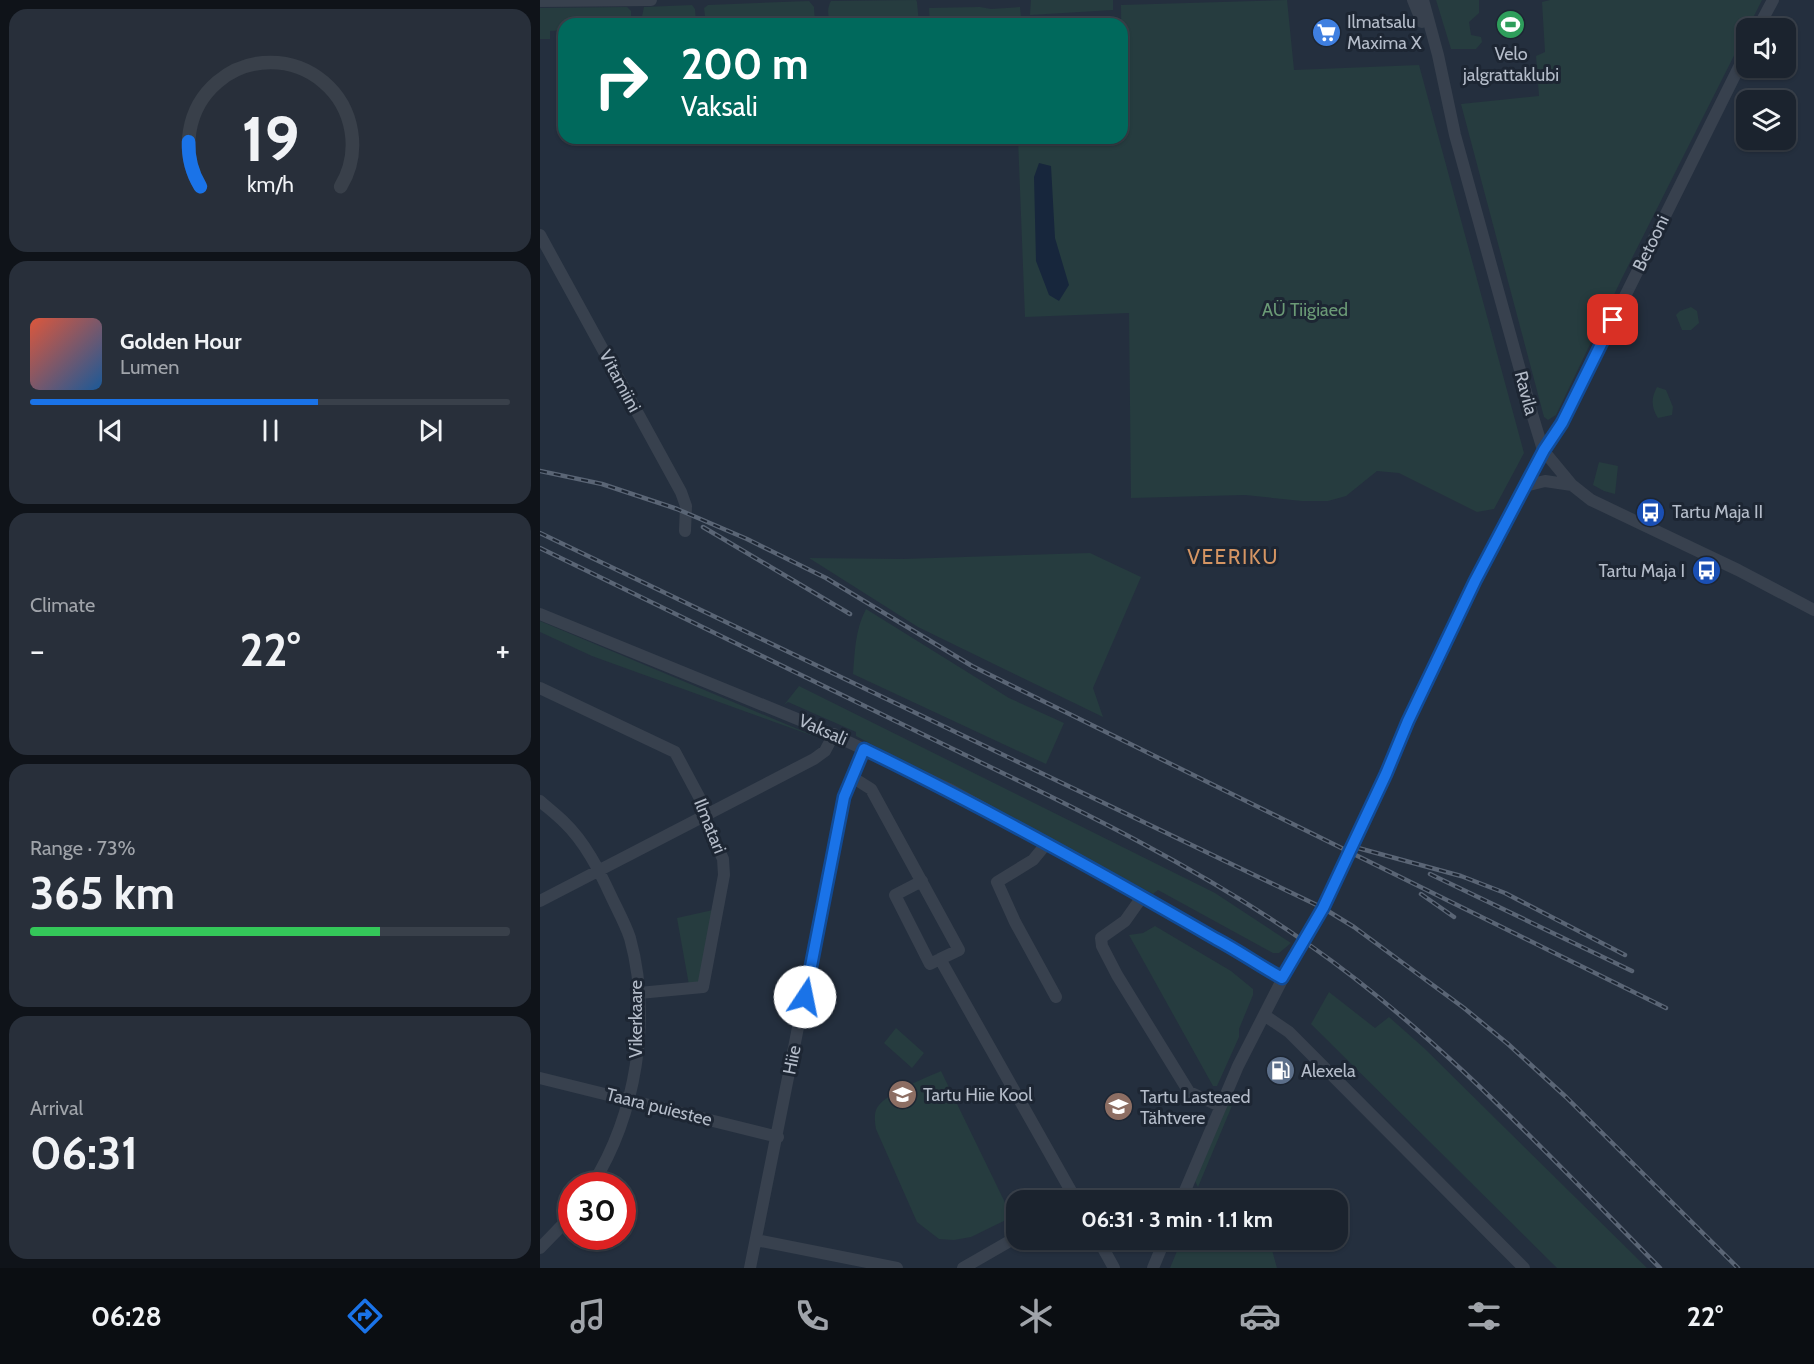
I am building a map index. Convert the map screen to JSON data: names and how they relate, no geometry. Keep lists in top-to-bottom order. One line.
{"streets":{"street":["Betooni","Vitamiini","Ravila","Vaksali","Ilmatari","Vikerkaare","Hiie","Taara puiestee"]},"crossings":[["Betooni","Ravila"],["Betooni","Vaksali"],["Vaksali","Hiie"],["Ilmatari","Vikerkaare"],["Vikerkaare","Taara puiestee"],["Hiie","Taara puiestee"]],"districts":["VEERIKU"],"parks":["AÜ Tiigiaed"],"places":{"sports":["Velo jalgrattaklubi"],"supermarket":["Ilmatsalu Maxima X"],"bus stop":["Tartu Maja II","Tartu Maja I"],"fuel station":["Alexela"],"school or university":["Tartu Hiie Kool","Tartu Lasteaed Tähtvere"]},"page":{"turn":["200 m","Vaksali"],"song":["Golden Hour","Lumen"],"tile":["Climate",["Range · 73%","365 km"],["Arrival","06:31"]],"heat":["−","22°","+"],"limit":"30","trip":"06:31 · 3 min · 1.1 km","tabs":["06:28","22°"],"gauge":["19","km/h"]}}
